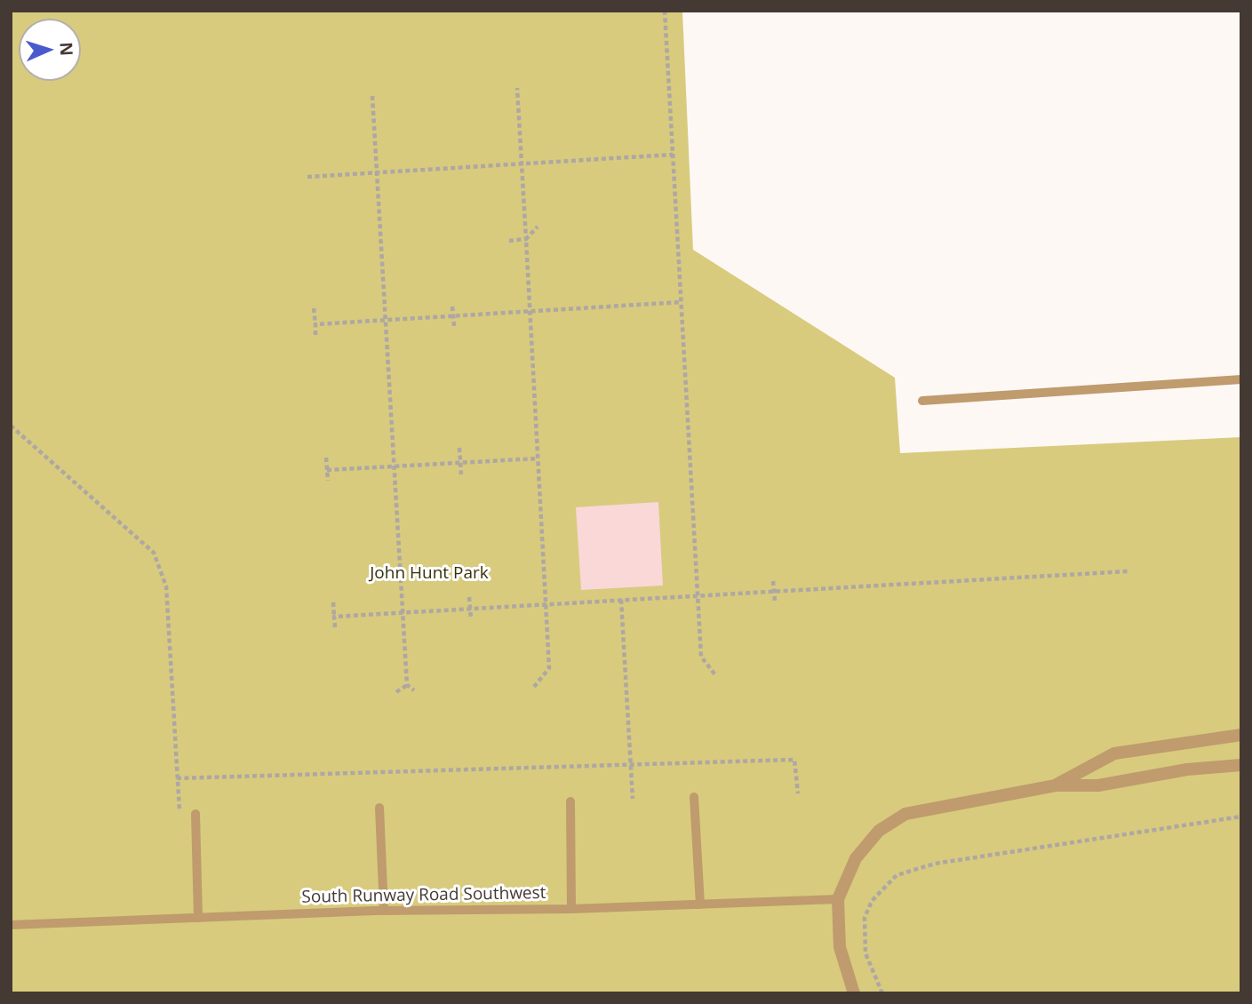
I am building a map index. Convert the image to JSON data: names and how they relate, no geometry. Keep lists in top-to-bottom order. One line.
{"streets":{"lane":["South Runway Road Southwest"]},"parks":["John Hunt Park"],"north":"right"}
